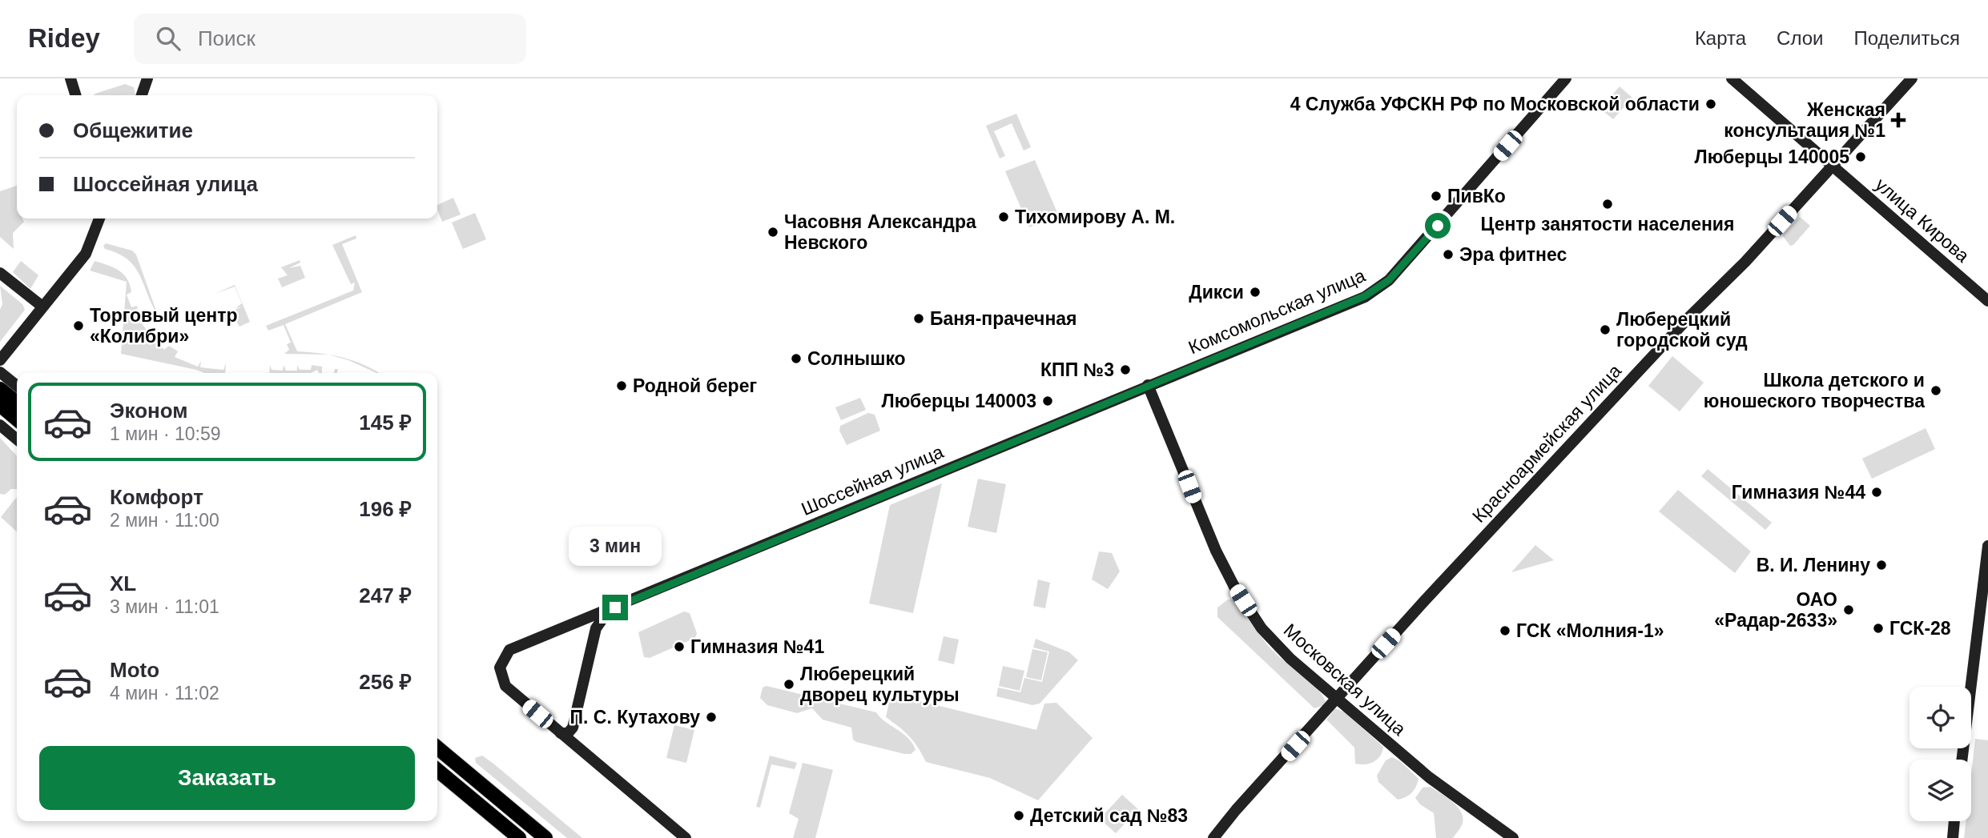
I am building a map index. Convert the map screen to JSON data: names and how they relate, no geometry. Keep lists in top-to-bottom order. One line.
{"streets":{"street":["улица Кирова","Комсомольская улица","Красноармейская улица","Шоссейная улица","Московская улица"]},"crossings":[["улица Кирова","Красноармейская улица"],["Комсомольская улица","Шоссейная улица"],["Комсомольская улица","Московская улица"],["Красноармейская улица","Московская улица"],["Шоссейная улица","Московская улица"]],"places":{"other":["4 Служба УФСКН РФ по Московской области","Люберцы 140005","ПивКо","Центр занятости населения","Тихомирову А. М.","Часовня Александра Невского","Эра фитнес","Дикси","Баня-прачечная","Торговый центр «Колибри»","Люберецкий городской суд","Солнышко","КПП №3","Родной берег","Школа детского и юношеского творчества","Люберцы 140003","Гимназия №44","В. И. Ленину","ОАО «Радар-2633»","ГСК-28","ГСК «Молния-1»","Гимназия №41","Люберецкий дворец культуры","П. С. Кутахову","Детский сад №83"],"health":["Женская консультация №1"]},"page":{"header":"Ridey","search":"Поиск","nav":["Карта","Слои","Поделиться"],"banner":["Общежитие","Шоссейная улица"],"list":[{"name":"Эконом","note":"1 мин · 10:59","value":"145 ₽"},{"name":"Комфорт","note":"2 мин · 11:00","value":"196 ₽"},{"name":"XL","note":"3 мин · 11:01","value":"247 ₽"},{"name":"Moto","note":"4 мин · 11:02","value":"256 ₽"}],"bubble":"3 мин","buttons":"Заказать"}}
